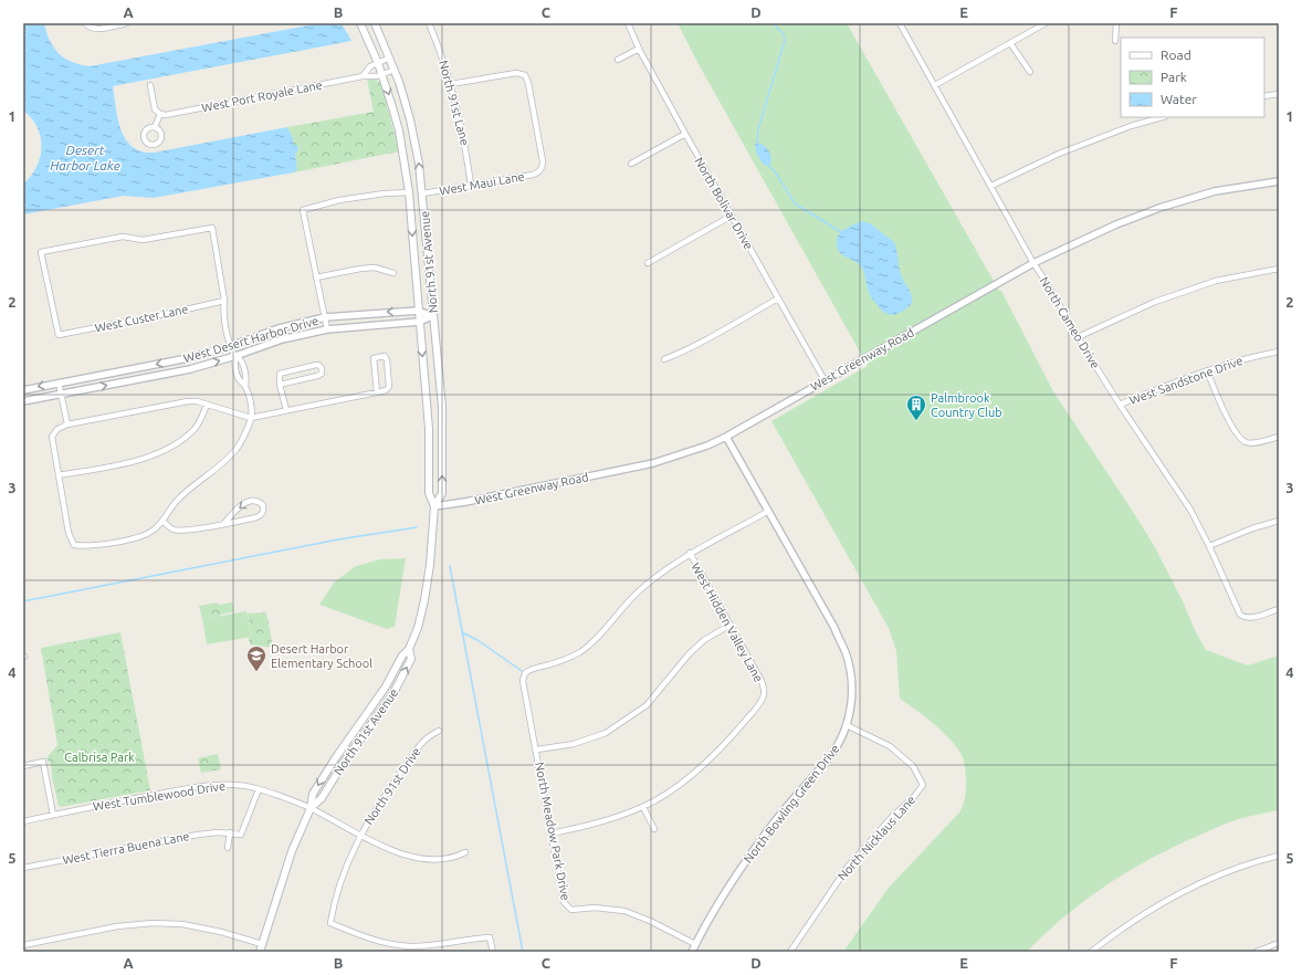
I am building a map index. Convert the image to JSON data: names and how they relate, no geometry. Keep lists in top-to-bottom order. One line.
{"streets":{"main road":["North 91st Avenue"],"street":["West Port Royale Lane","North 91st Lane","West Maui Lane","North Bolivar Drive","West Custer Lane","North Cameo Drive","West Desert Harbor Drive","West Greenway Road","West Sandstone Drive","West Hidden Valley Lane","North 91st Drive","West Tumblewood Drive","North Bowling Green Drive","North Meadow Park Drive","North Nicklaus Lane","West Tierra Buena Lane"]},"crossings":[["West Port Royale Lane","North 91st Avenue"],["North 91st Lane","West Maui Lane"],["West Maui Lane","North 91st Avenue"],["North Bolivar Drive","West Greenway Road"],["North 91st Avenue","West Desert Harbor Drive"],["North 91st Avenue","West Greenway Road"],["North 91st Avenue","West Tumblewood Drive"],["North Cameo Drive","West Greenway Road"],["North Cameo Drive","West Sandstone Drive"],["West Greenway Road","North Bowling Green Drive"],["West Hidden Valley Lane","North Meadow Park Drive"],["North 91st Drive","West Tumblewood Drive"],["West Tumblewood Drive","West Tierra Buena Lane"],["North Bowling Green Drive","North Meadow Park Drive"],["North Bowling Green Drive","North Nicklaus Lane"]],"water":["Desert Harbor Lake"],"parks":["Calbrisa Park"],"places":{"building":["Palmbrook Country Club"],"school or university":["Desert Harbor Elementary School"]},"legend":["Road","Park","Water"],"grid":{"columns":["A","B","C","D","E","F"],"rows":["1","2","3","4","5"]}}
